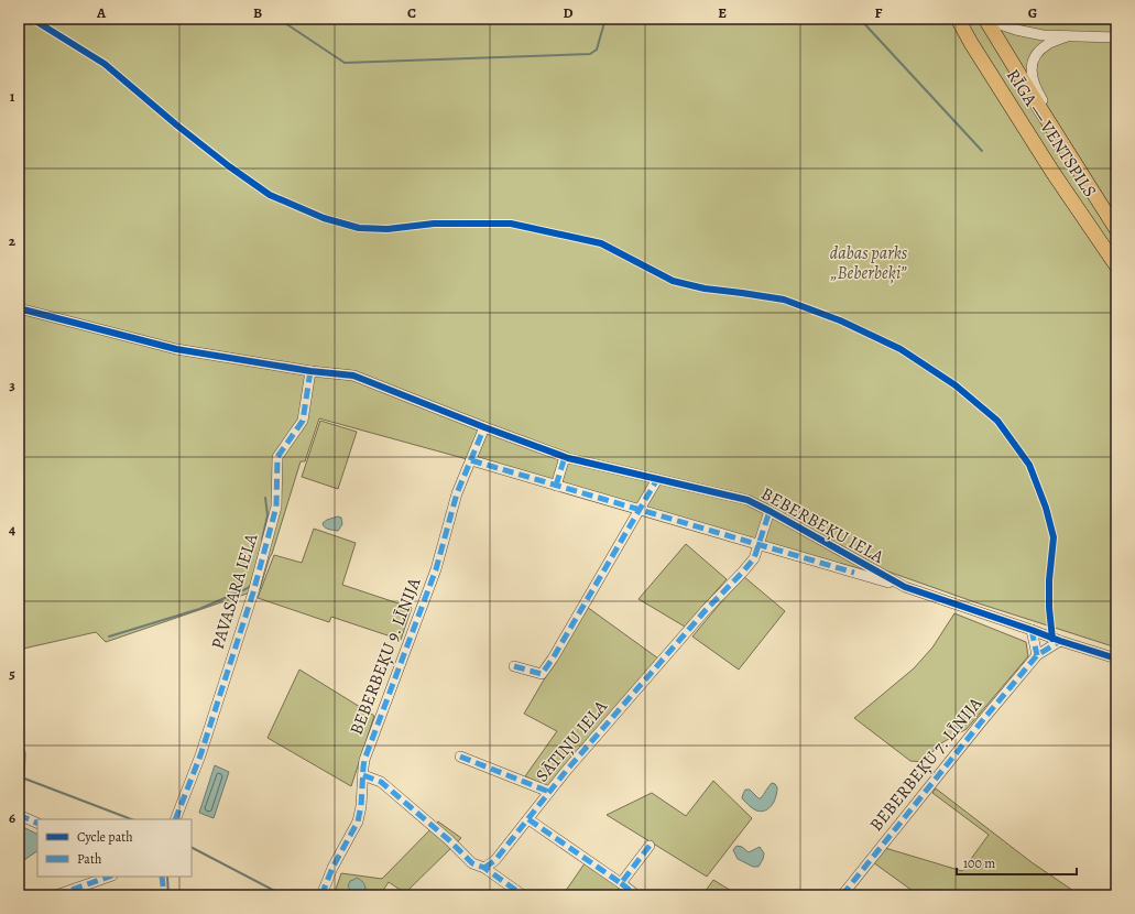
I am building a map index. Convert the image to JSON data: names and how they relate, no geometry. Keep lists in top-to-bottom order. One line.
{"streets":{"highway":["RĪGA — VENTSPILS"],"street":["BEBERBEĶU IELA","PAVASARA IELA","BEBERBEĶU 9. LĪNIJA","SĀTIŅU IELA","BEBERBEĶU 7. LĪNIJA"]},"crossings":[["BEBERBEĶU IELA","PAVASARA IELA"],["BEBERBEĶU IELA","BEBERBEĶU 9. LĪNIJA"],["BEBERBEĶU IELA","SĀTIŅU IELA"],["BEBERBEĶU IELA","BEBERBEĶU 7. LĪNIJA"]],"parks":["dabas parks „Beberbeķi”"],"legend":["Cycle path","Path"],"scale_bar":"100 m","grid":{"columns":["A","B","C","D","E","F","G"],"rows":["1","2","3","4","5","6"]}}
